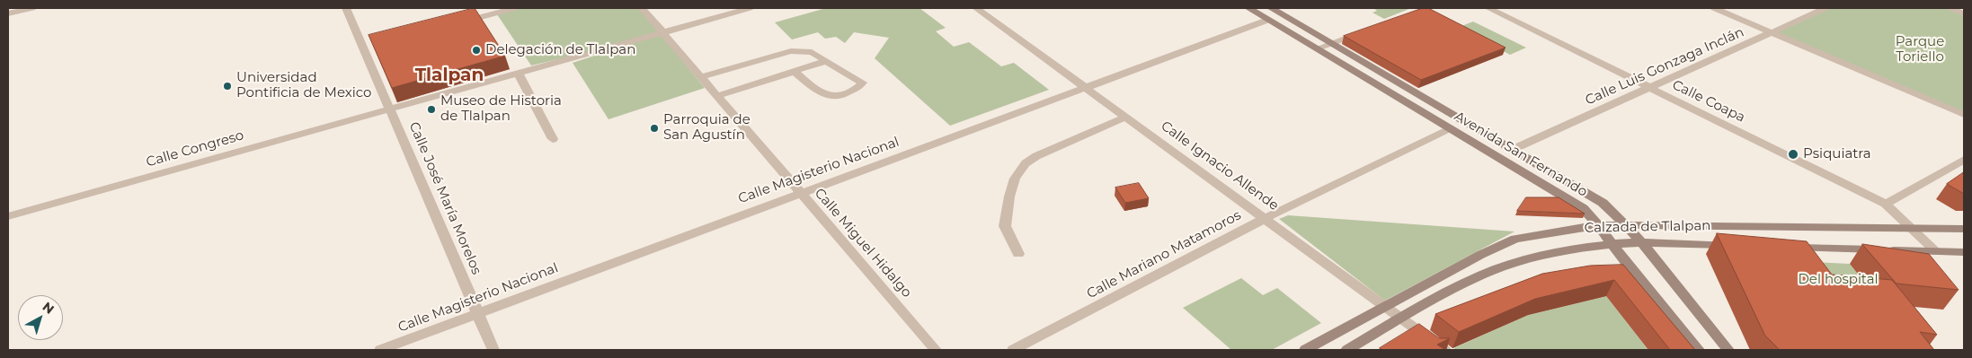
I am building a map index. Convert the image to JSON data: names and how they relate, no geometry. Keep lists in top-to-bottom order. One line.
{"streets":{"main road":["Avenida San Fernando","Calzada de Tlalpan"],"street":["Calle Luis Gonzaga Inclán","Calle Coapa","Calle Congreso","Calle Ignacio Allende","Calle Magisterio Nacional","Calle José María Morelos","Calle Miguel Hidalgo","Calle Mariano Matamoros"]},"crossings":[["Calle Luis Gonzaga Inclán","Calle Coapa"],["Calle Luis Gonzaga Inclán","Avenida San Fernando"],["Calle Coapa","Calzada de Tlalpan"],["Calle Congreso","Calle José María Morelos"],["Calle Congreso","Calle Miguel Hidalgo"],["Avenida San Fernando","Calle Magisterio Nacional"],["Avenida San Fernando","Calzada de Tlalpan"],["Avenida San Fernando","Calle Mariano Matamoros"],["Calle Ignacio Allende","Calle Magisterio Nacional"],["Calle Ignacio Allende","Calzada de Tlalpan"],["Calle Ignacio Allende","Calle Mariano Matamoros"],["Calle Magisterio Nacional","Calle José María Morelos"],["Calle Magisterio Nacional","Calle Miguel Hidalgo"]],"districts":["Tlalpan"],"parks":["Parque Toriello","Del hospital"],"places":["Delegación de Tlalpan","Universidad Pontificia de Mexico","Museo de Historia de Tlalpan","Parroquia de San Agustín","Psiquiatra"],"north":"top right"}
